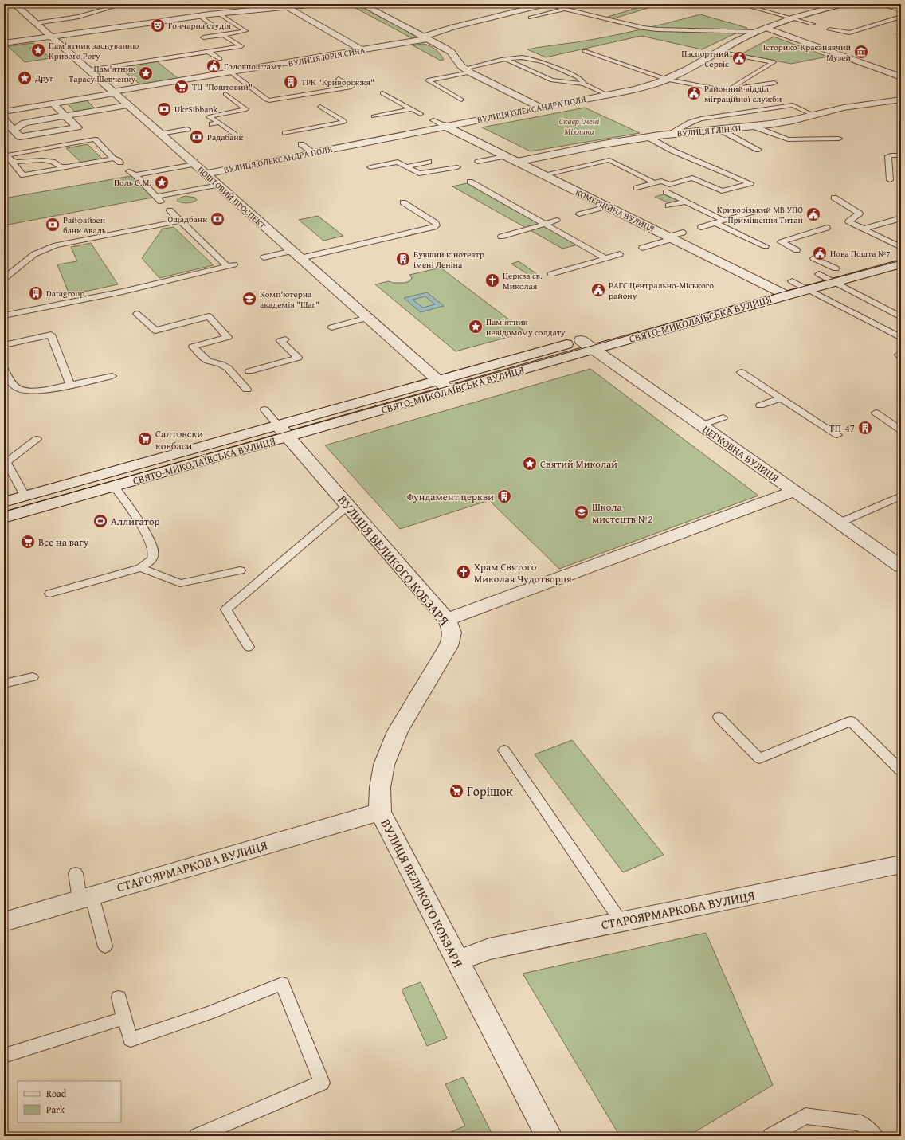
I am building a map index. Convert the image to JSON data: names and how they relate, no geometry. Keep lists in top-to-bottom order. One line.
{"streets":{"street":["ВУЛИЦЯ ЮРІЯ СИЧА","ВУЛИЦЯ ОЛЕКСАНДРА ПОЛЯ","ВУЛИЦЯ ГЛІНКИ","ПОШТОВИЙ ПРОСПЕКТ","КОМЕРЦІЙНА ВУЛИЦЯ","СВЯТО-МИКОЛАЇВСЬКА ВУЛИЦЯ","ЦЕРКОВНА ВУЛИЦЯ","ВУЛИЦЯ ВЕЛИКОГО КОБЗАРЯ","СТАРОЯРМАРКОВА ВУЛИЦЯ"]},"crossings":[["ВУЛИЦЯ ЮРІЯ СИЧА","ПОШТОВИЙ ПРОСПЕКТ"],["ВУЛИЦЯ ОЛЕКСАНДРА ПОЛЯ","ПОШТОВИЙ ПРОСПЕКТ"],["ВУЛИЦЯ ОЛЕКСАНДРА ПОЛЯ","КОМЕРЦІЙНА ВУЛИЦЯ"],["ВУЛИЦЯ ГЛІНКИ","КОМЕРЦІЙНА ВУЛИЦЯ"],["ПОШТОВИЙ ПРОСПЕКТ","СВЯТО-МИКОЛАЇВСЬКА ВУЛИЦЯ"],["КОМЕРЦІЙНА ВУЛИЦЯ","СВЯТО-МИКОЛАЇВСЬКА ВУЛИЦЯ"],["СВЯТО-МИКОЛАЇВСЬКА ВУЛИЦЯ","ЦЕРКОВНА ВУЛИЦЯ"],["СВЯТО-МИКОЛАЇВСЬКА ВУЛИЦЯ","ВУЛИЦЯ ВЕЛИКОГО КОБЗАРЯ"],["ВУЛИЦЯ ВЕЛИКОГО КОБЗАРЯ","СТАРОЯРМАРКОВА ВУЛИЦЯ"]],"parks":["Сквер імені Міхлика"],"places":{"theatre":["Гончарна студія"],"place":["Пам'ятник заснуванню Кривого Рогу","Пам'ятник Тарасу Шевченку","Друг","Поль О.М.","Пам'ятник невідомому солдату","Святий Миколай"],"museum":["Історико-Краєзнавчий Музей"],"public building":["Паспортний Сервіс","Головпоштамт","Районний вiддiл мiграцiйної служби","Криворізький МВ УПО Приміщення Титан","Нова Пошта №7","РАГС Центрально-Міського району"],"building":["ТРК \"Криворіжжя\"","Бувший кінотеатр імені Леніна","Datagroup","ТП-47","Фундамент церкви"],"supermarket":["ТЦ \"Поштовий\"","Салтовски ковбаси","Все на вагу","Горішок"],"bank":["UkrSibbank","Радабанк","Ощадбанк","Райфайзен банк Аваль"],"church":["Церква св. Миколая","Храм Святого Миколая Чудотворця"],"school or university":["Комп'ютерна академія \"Шаг\"","Школа мистецтв №2"],"sports":["Аллигатор"]},"legend":["Road","Park"]}
